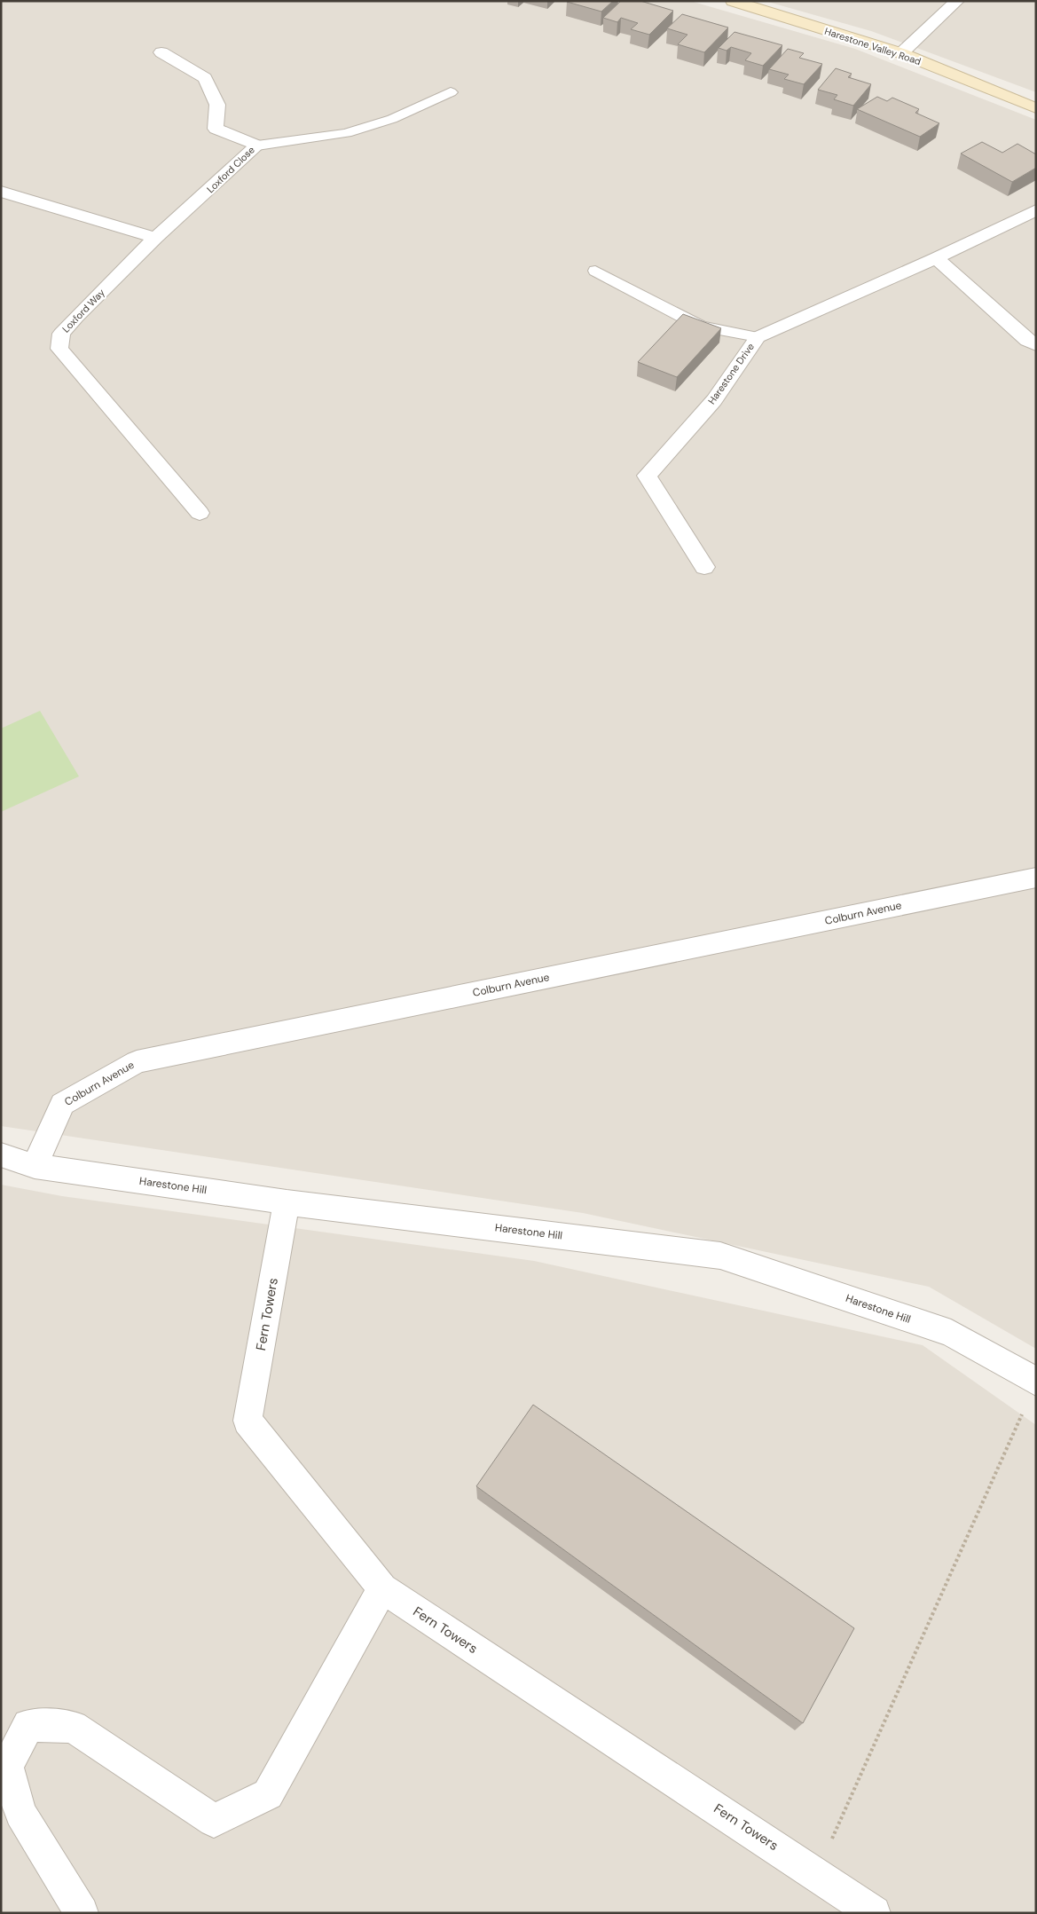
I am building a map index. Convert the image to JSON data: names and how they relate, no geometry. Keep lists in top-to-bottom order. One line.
{"streets":{"street":["Harestone Valley Road","Loxford Close","Loxford Way","Harestone Drive","Colburn Avenue","Harestone Hill","Fern Towers"]},"crossings":[["Loxford Close","Loxford Way"],["Colburn Avenue","Harestone Hill"],["Harestone Hill","Fern Towers"]]}
